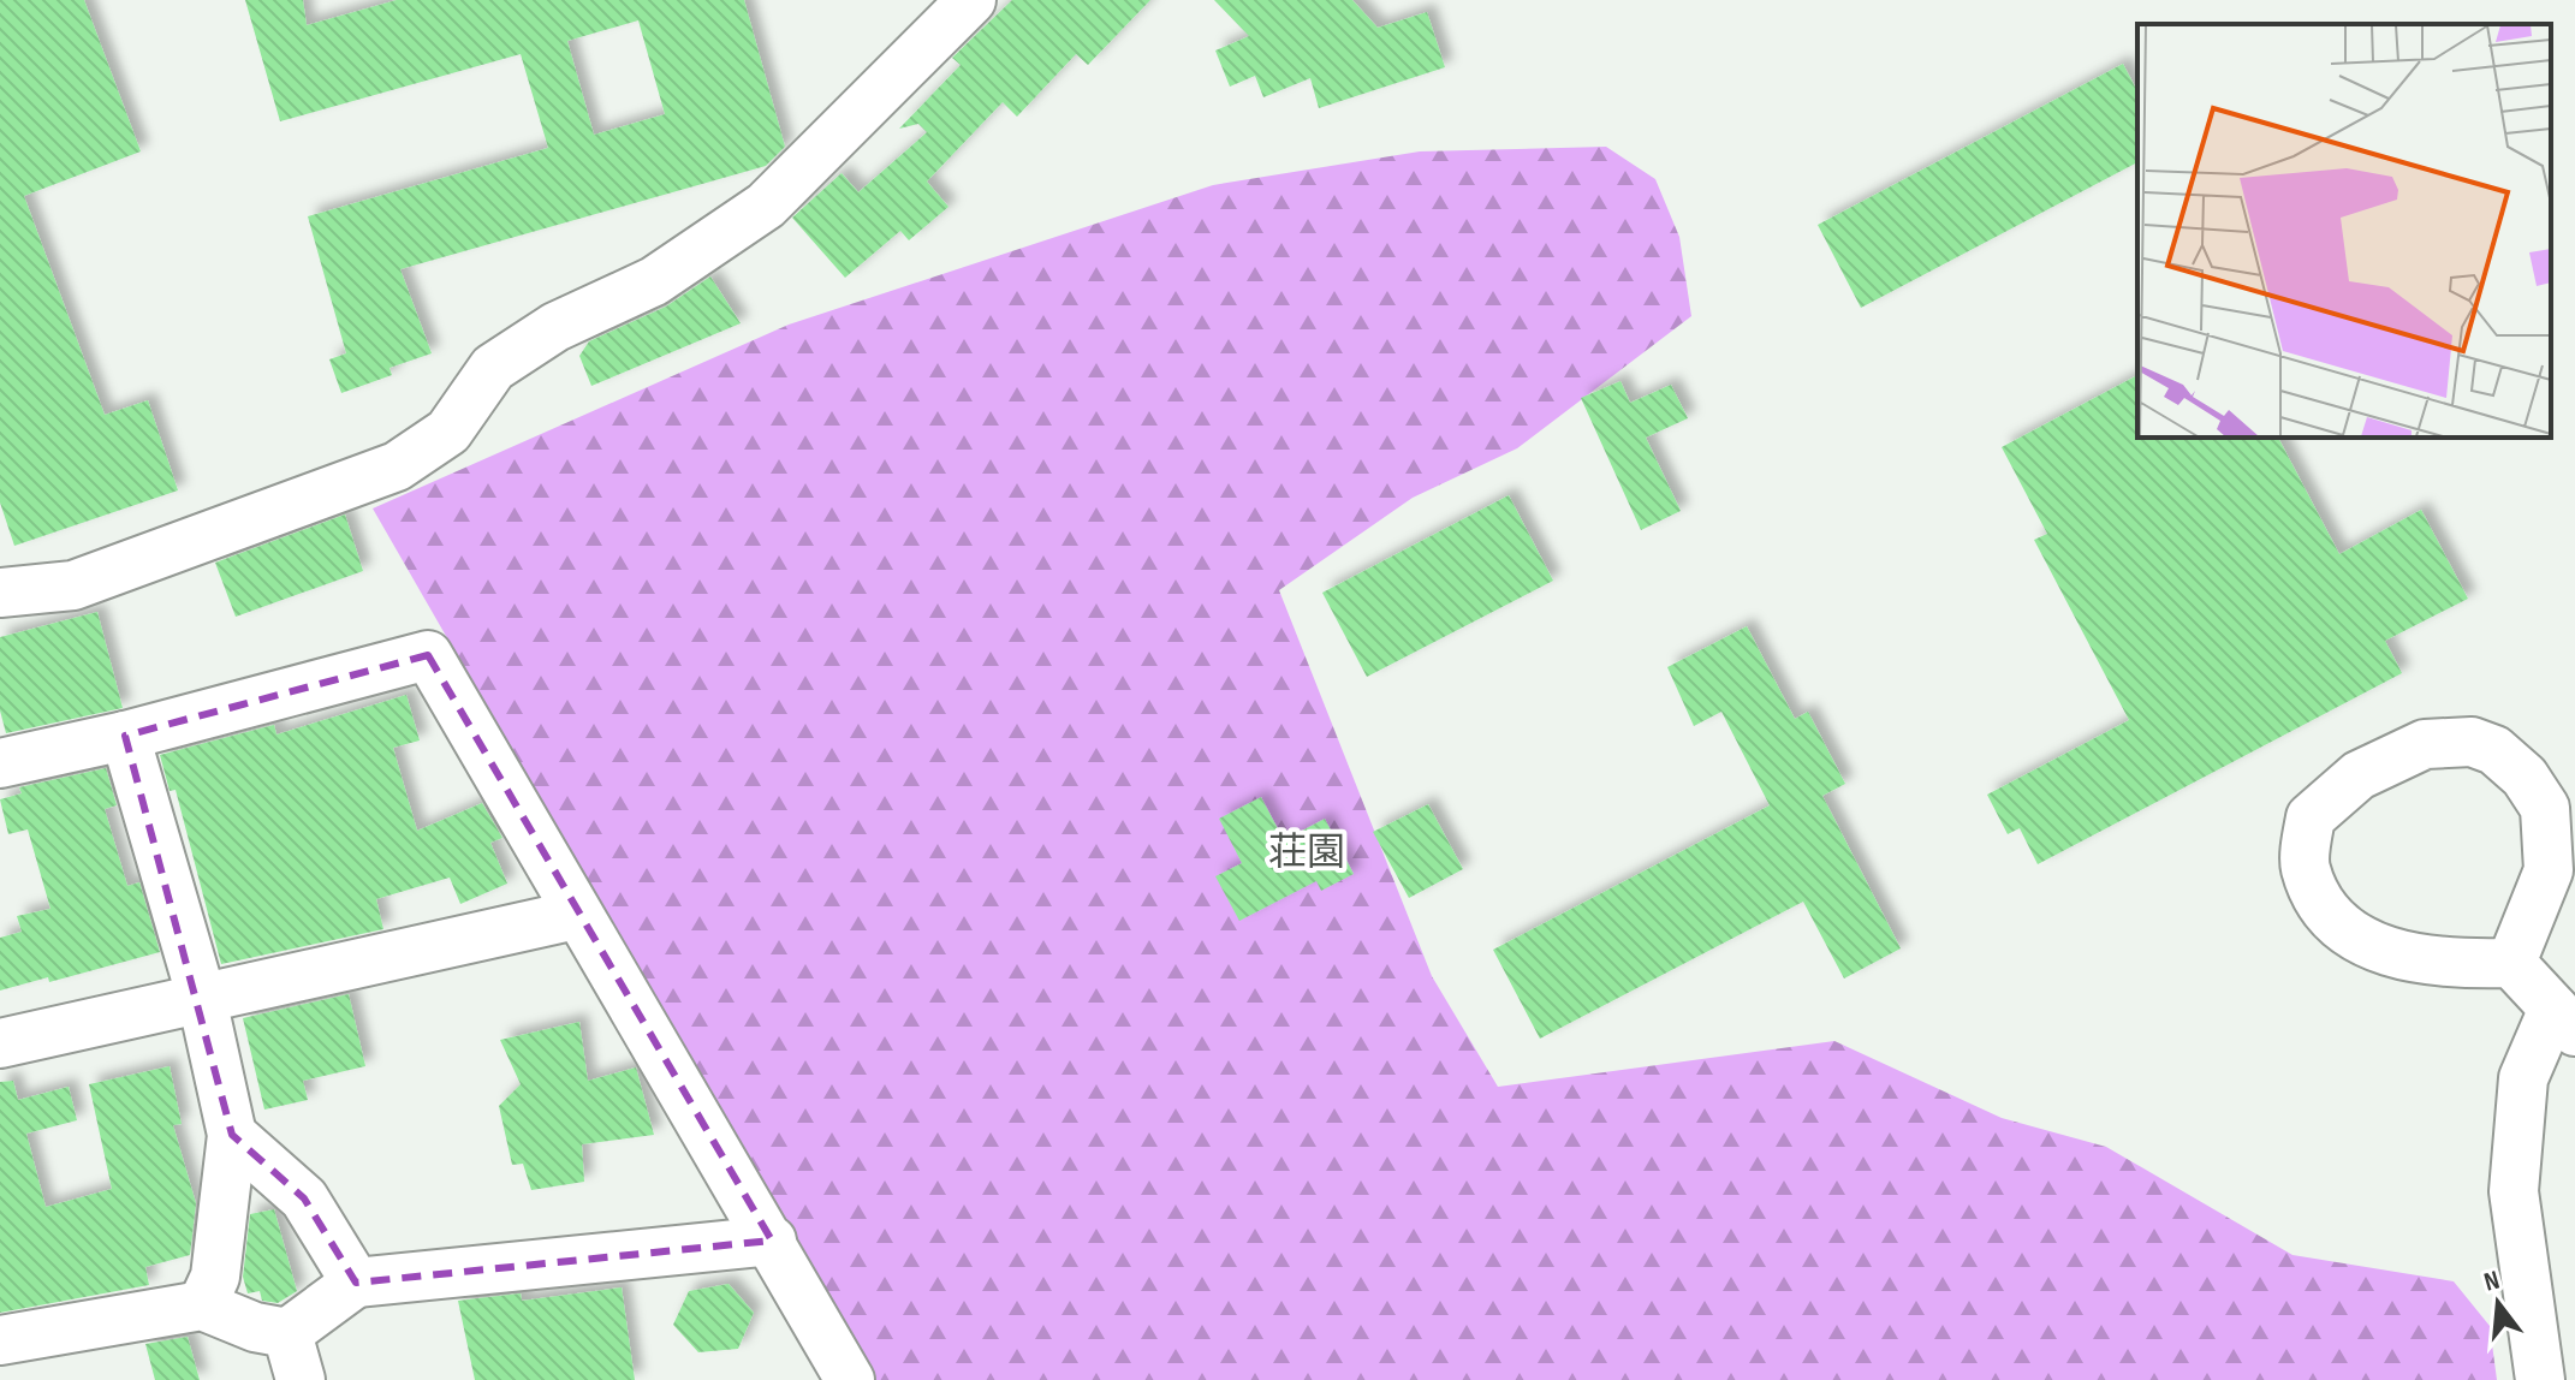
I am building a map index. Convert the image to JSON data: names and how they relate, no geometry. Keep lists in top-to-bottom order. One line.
{"districts":["荘園"],"north":"top"}
